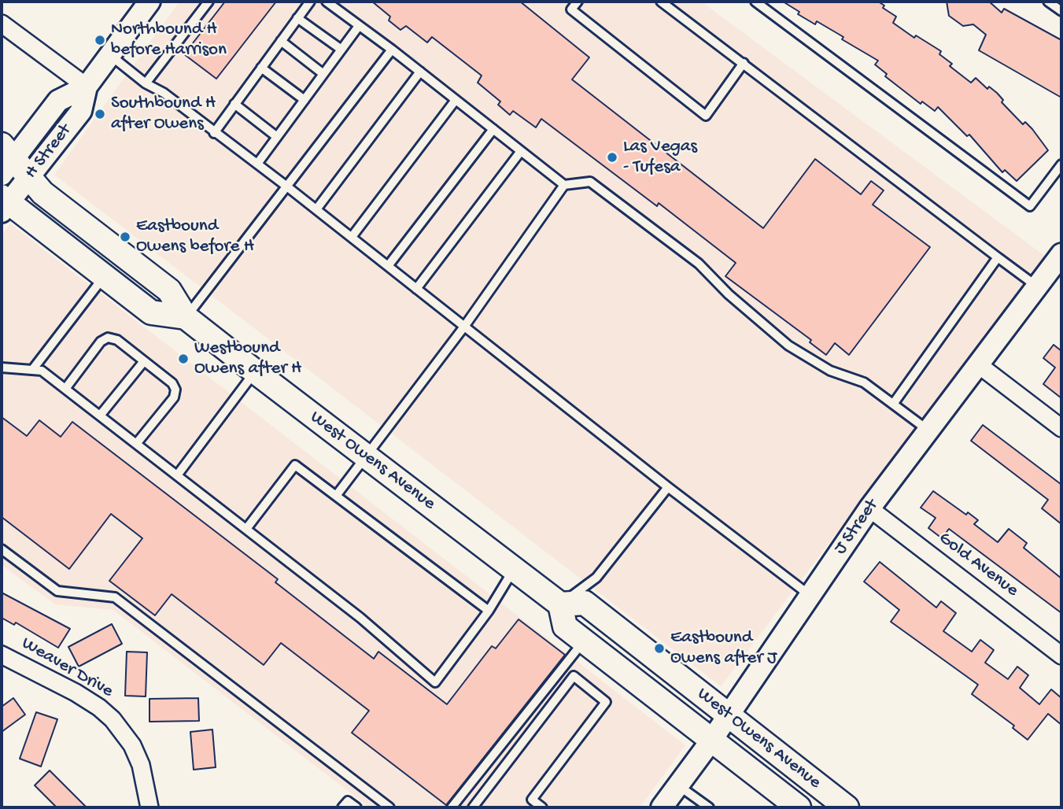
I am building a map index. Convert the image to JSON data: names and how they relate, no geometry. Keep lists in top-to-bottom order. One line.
{"streets":{"main road":["West Owens Avenue"],"street":["H Street","J Street","Gold Avenue","Weaver Drive"]},"crossings":[["H Street","West Owens Avenue"],["West Owens Avenue","J Street"],["J Street","Gold Avenue"]],"places":["Northbound H before Harrison","Southbound H after Owens","Las Vegas - Tufesa","Eastbound Owens before H","Westbound Owens after H","Eastbound Owens after J"]}
